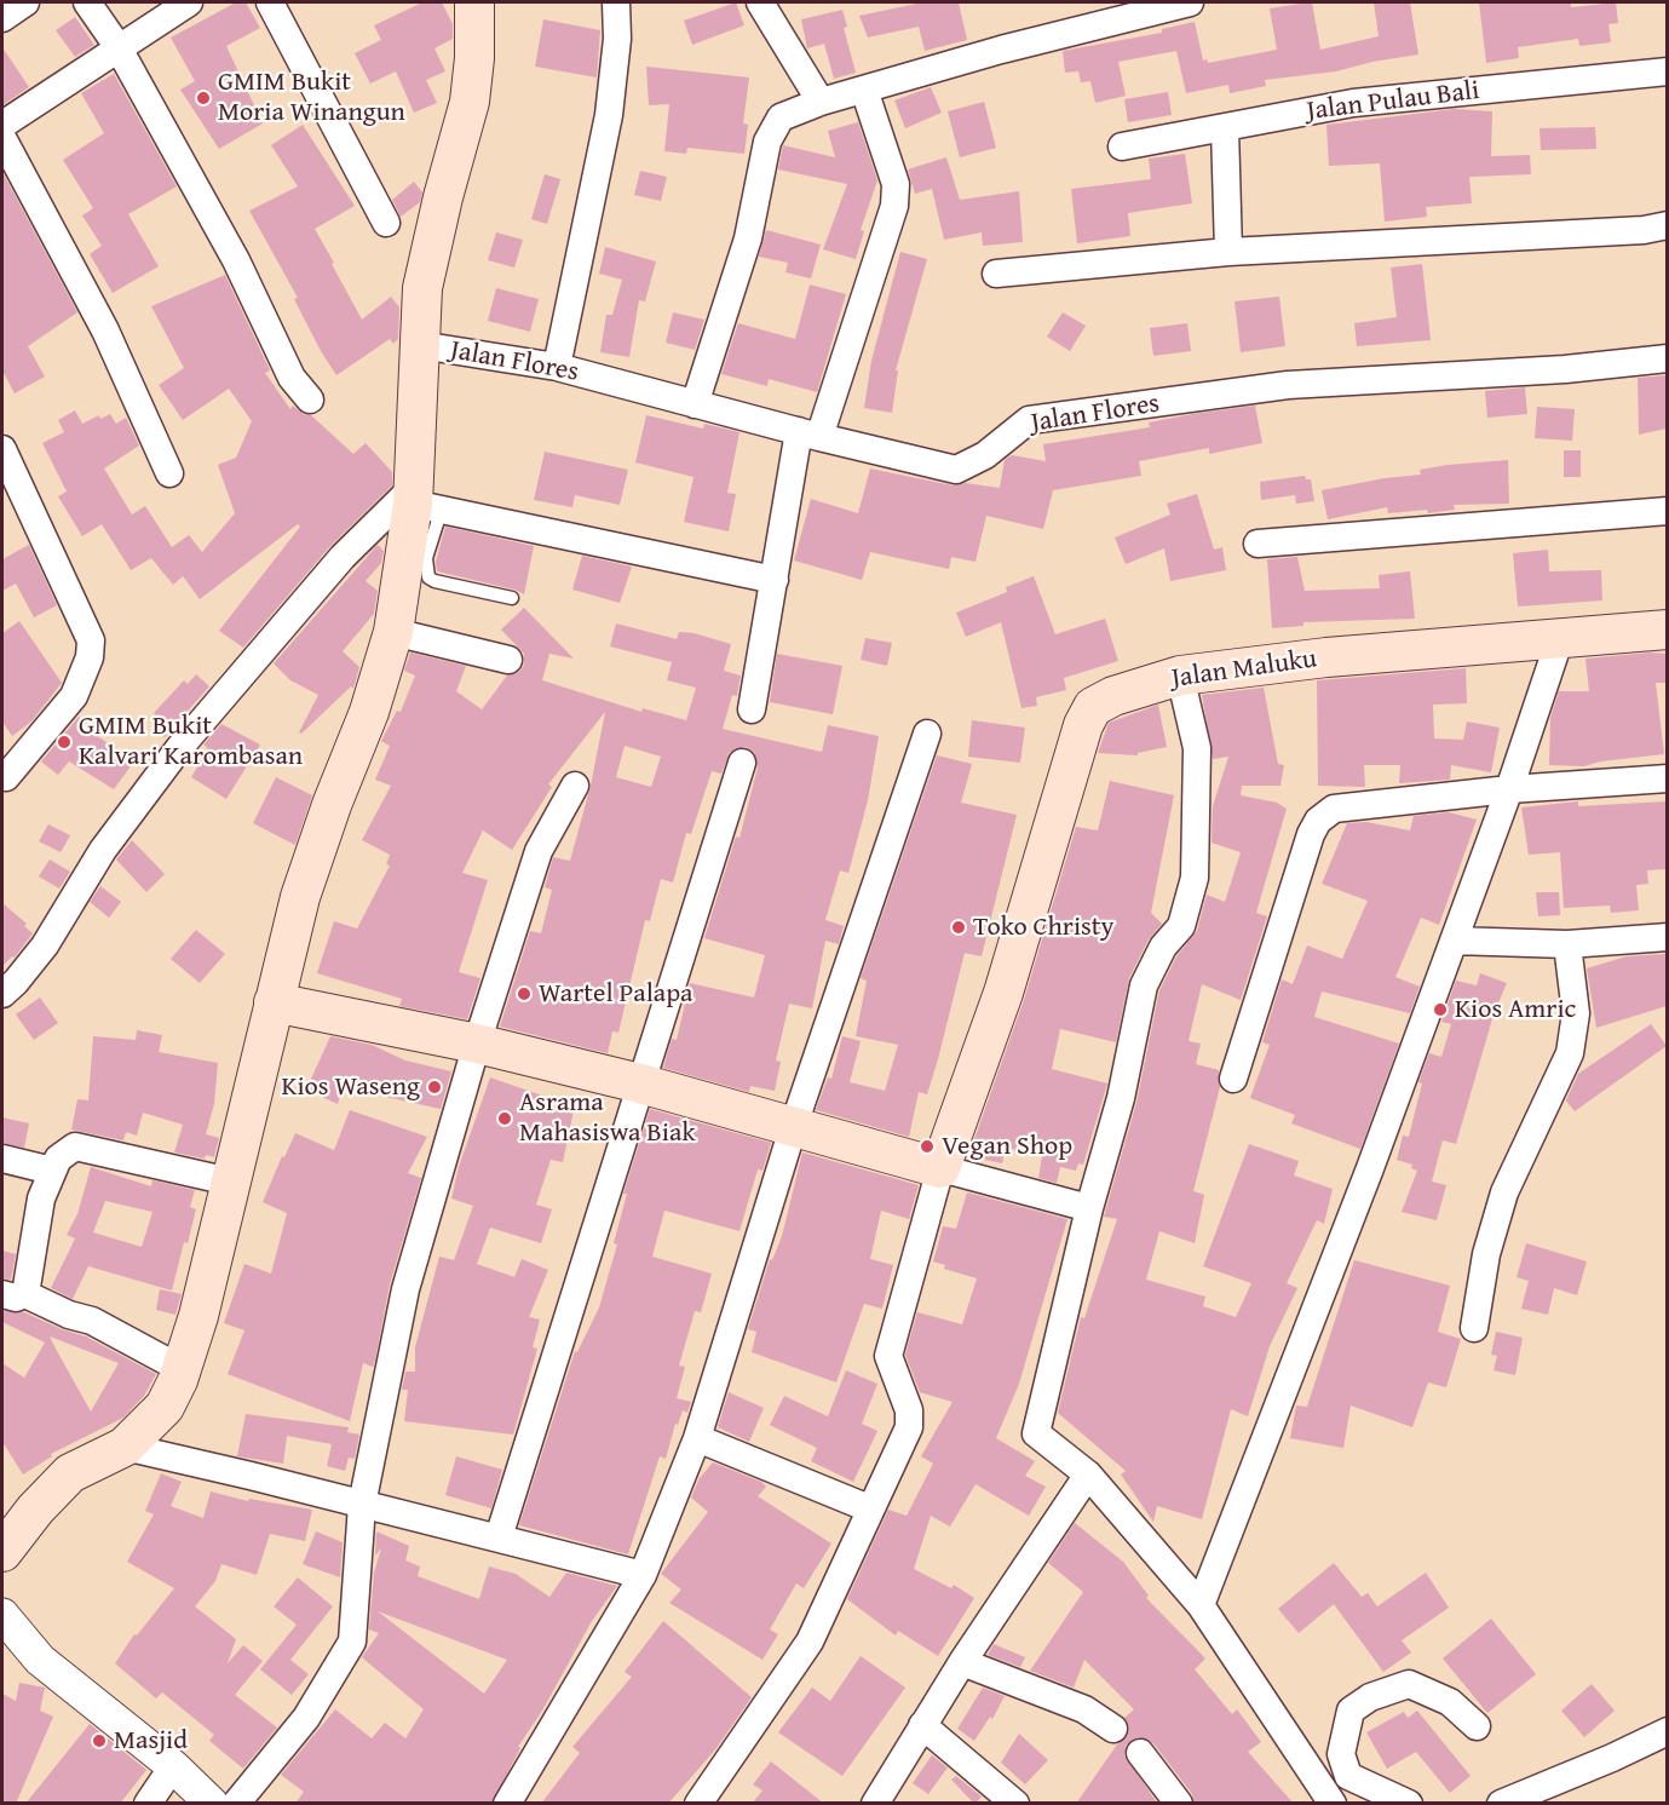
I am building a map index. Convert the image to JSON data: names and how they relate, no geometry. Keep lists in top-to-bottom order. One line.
{"streets":{"main road":["Jalan Maluku"],"street":["Jalan Pulau Bali","Jalan Flores"]},"places":["GMIM Bukit Moria Winangun","GMIM Bukit Kalvari Karombasan","Toko Christy","Wartel Palapa","Kios Amric","Kios Waseng","Asrama Mahasiswa Biak","Vegan Shop","Masjid"]}
